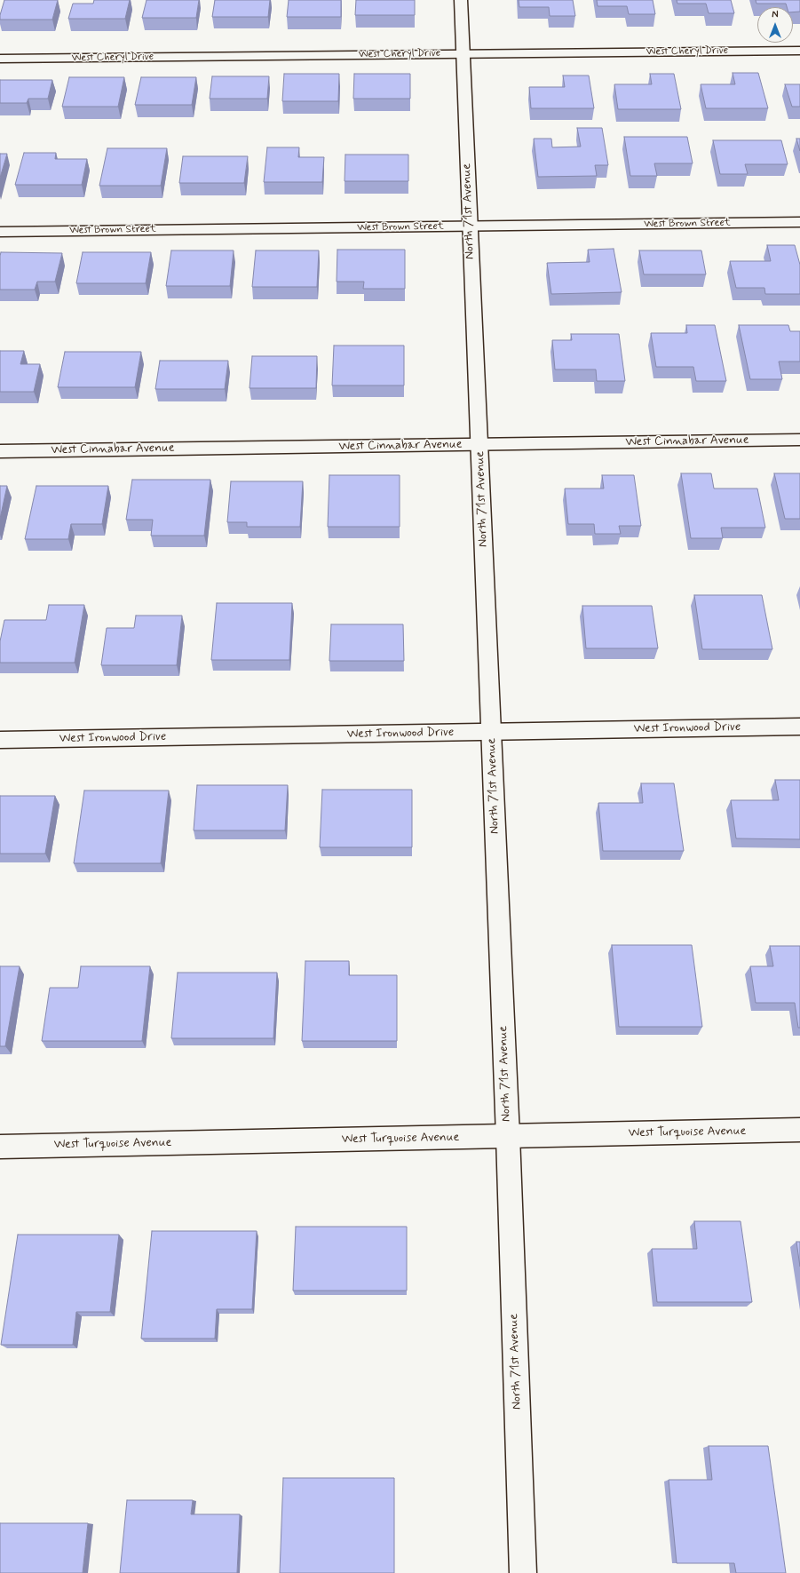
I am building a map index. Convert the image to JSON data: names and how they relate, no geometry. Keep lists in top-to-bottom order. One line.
{"streets":{"street":["West Cheryl Drive","North 71st Avenue","West Brown Street","West Cinnabar Avenue","West Ironwood Drive","West Turquoise Avenue"]},"crossings":[["West Cheryl Drive","North 71st Avenue"],["North 71st Avenue","West Brown Street"],["North 71st Avenue","West Cinnabar Avenue"],["North 71st Avenue","West Ironwood Drive"],["North 71st Avenue","West Turquoise Avenue"]],"north":"top"}
